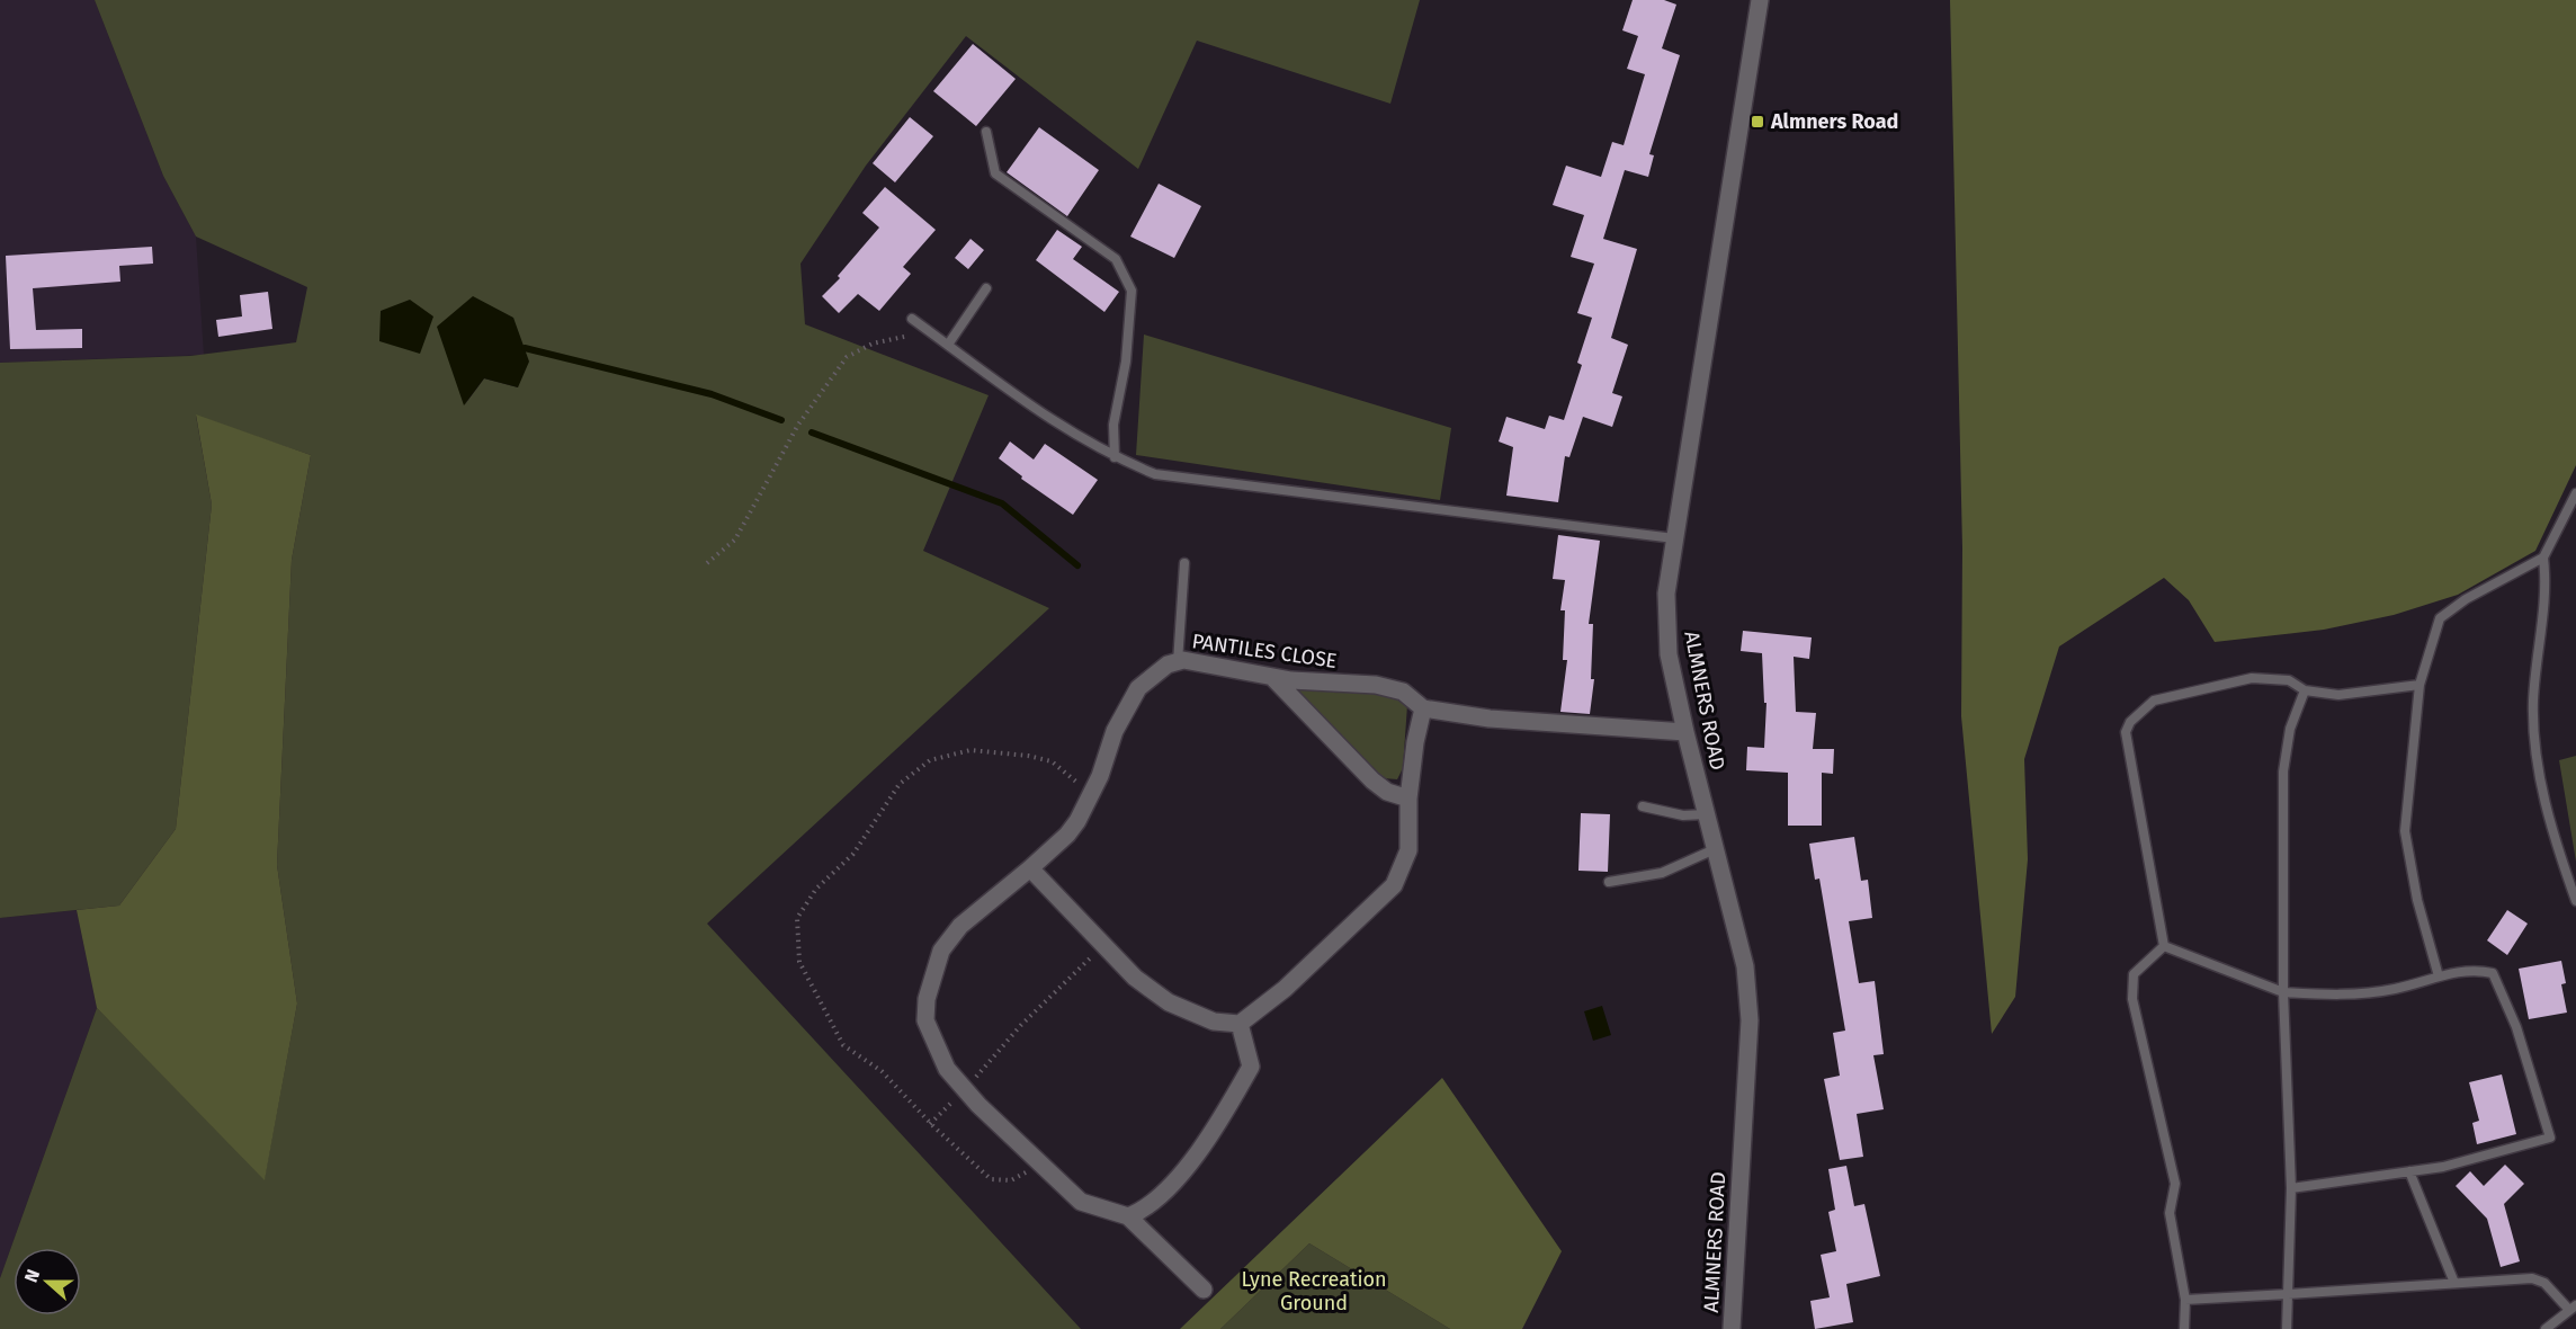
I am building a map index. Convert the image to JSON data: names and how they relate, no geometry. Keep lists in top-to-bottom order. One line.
{"streets":{"street":["PANTILES CLOSE","ALMNERS ROAD"]},"crossings":[["PANTILES CLOSE","ALMNERS ROAD"]],"parks":["Lyne Recreation Ground"],"places":{"transit":["Almners Road"]},"north":"left"}
